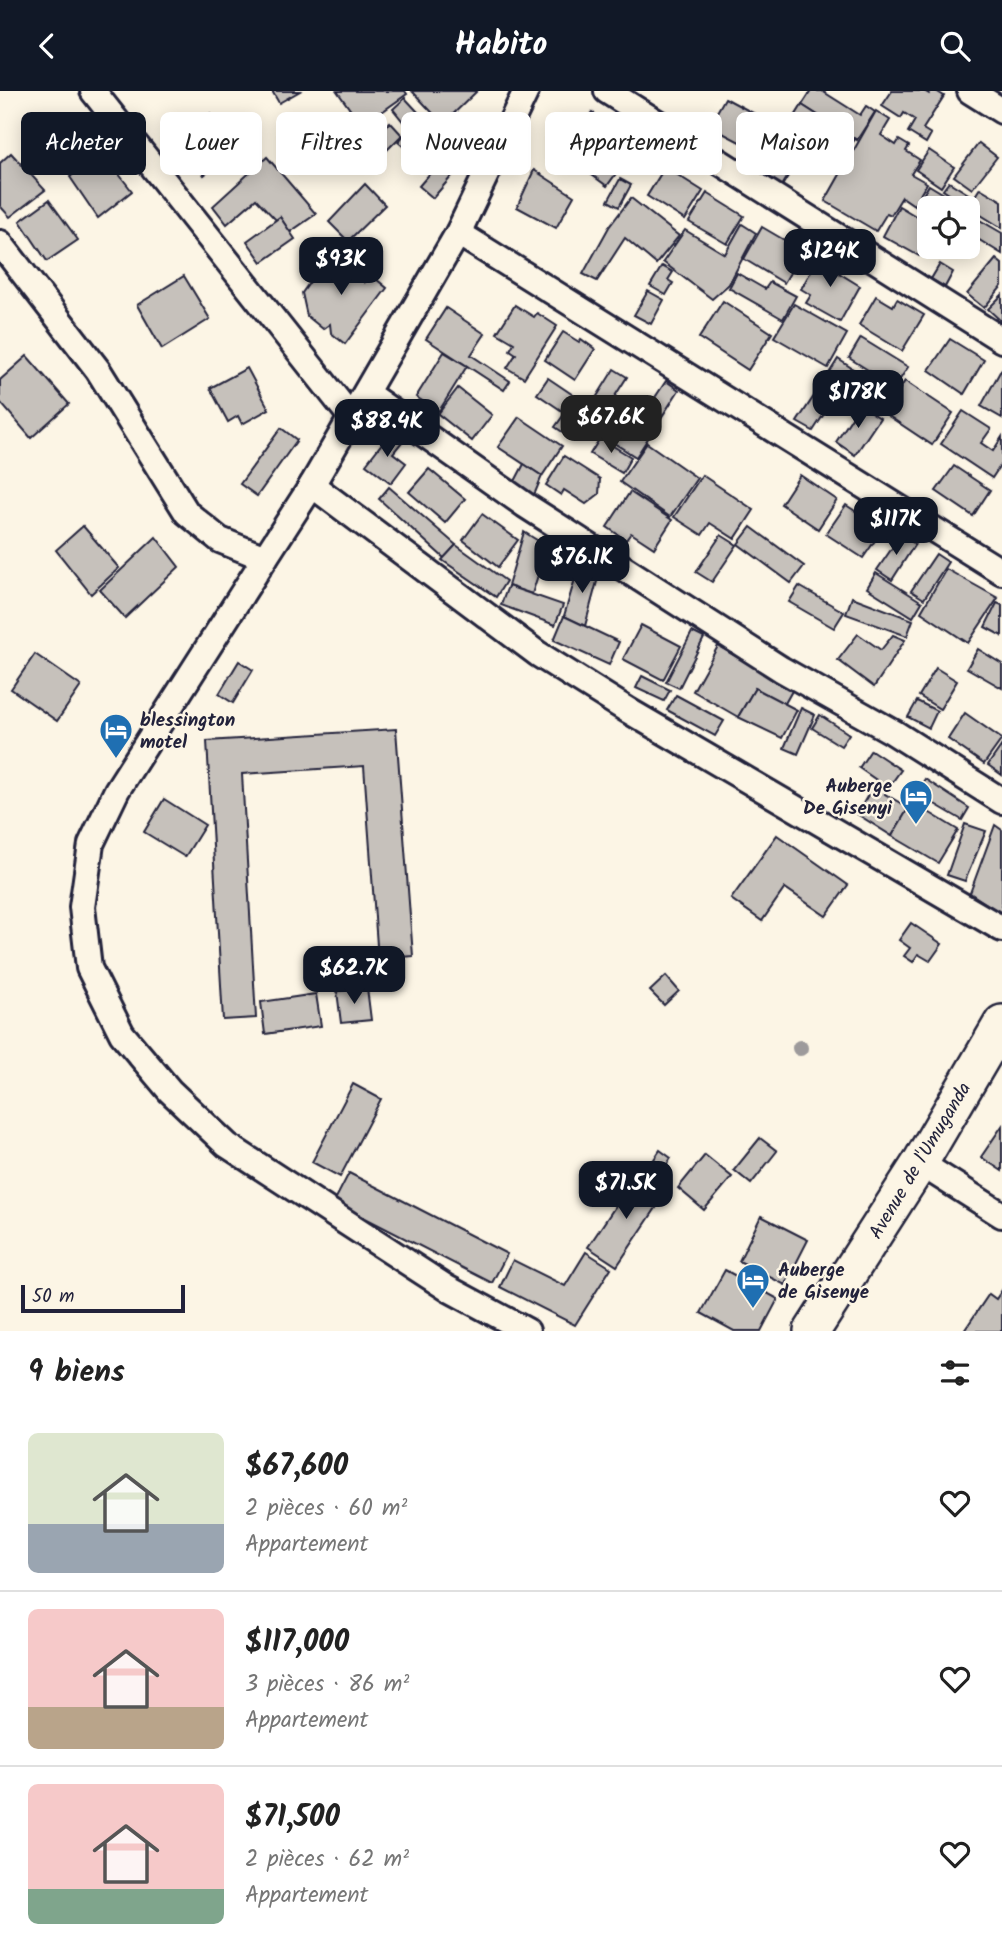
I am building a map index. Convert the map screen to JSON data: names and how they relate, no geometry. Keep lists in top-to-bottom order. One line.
{"streets":{"street":["Avenue de l'Umuganda"]},"places":{"hotel":["blessington motel","Auberge De Gisenyi","Auberge de Gisenye"]},"scale_bar":"50 m","page":{"header":"Habito","chip":["Acheter","Louer","Filtres","Nouveau","Appartement","Maison"],"price":["$124K","$93K","$178K","$67.6K","$88.4K","$117K","$76.1K","$62.7K","$71.5K"],"scale":"50 m","heading":"9 biens","list":[{"name":"$67,600","note":"2 pièces · 60 m² · Appartement"},{"name":"$117,000","note":"3 pièces · 86 m² · Appartement"},{"name":"$71,500","note":"2 pièces · 62 m² · Appartement"}]}}
